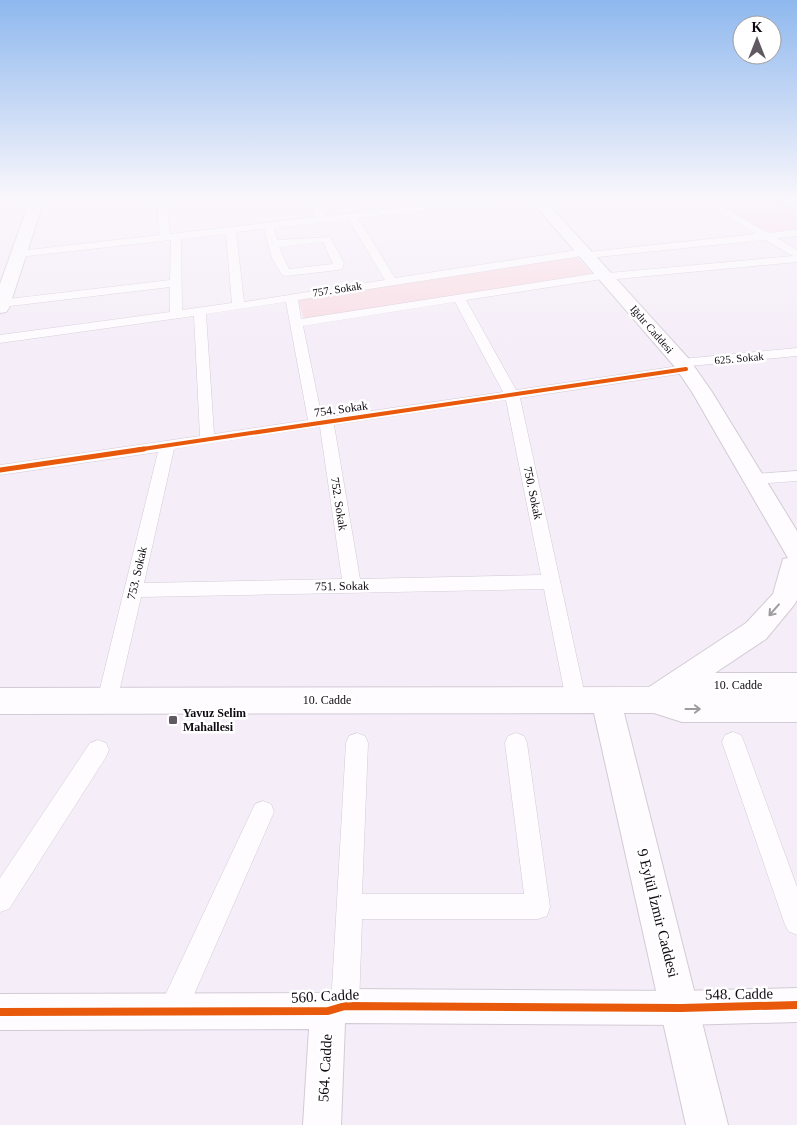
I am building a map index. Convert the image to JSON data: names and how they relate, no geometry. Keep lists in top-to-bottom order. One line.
{"streets":{"main road":["Iğdır Caddesi","10. Cadde","9 Eylül İzmir Caddesi"],"street":["757. Sokak","625. Sokak","754. Sokak","750. Sokak","752. Sokak","753. Sokak","751. Sokak","548. Cadde","560. Cadde","564. Cadde"]},"crossings":[["757. Sokak","Iğdır Caddesi"],["757. Sokak","752. Sokak"],["Iğdır Caddesi","625. Sokak"],["Iğdır Caddesi","754. Sokak"],["625. Sokak","754. Sokak"],["754. Sokak","750. Sokak"],["754. Sokak","752. Sokak"],["754. Sokak","753. Sokak"],["750. Sokak","751. Sokak"],["750. Sokak","10. Cadde"],["750. Sokak","9 Eylül İzmir Caddesi"],["752. Sokak","751. Sokak"],["753. Sokak","751. Sokak"],["753. Sokak","10. Cadde"],["10. Cadde","9 Eylül İzmir Caddesi"],["9 Eylül İzmir Caddesi","548. Cadde"],["9 Eylül İzmir Caddesi","560. Cadde"],["548. Cadde","560. Cadde"],["560. Cadde","564. Cadde"]],"places":{"transit":["Yavuz Selim Mahallesi"]},"north":"top"}
